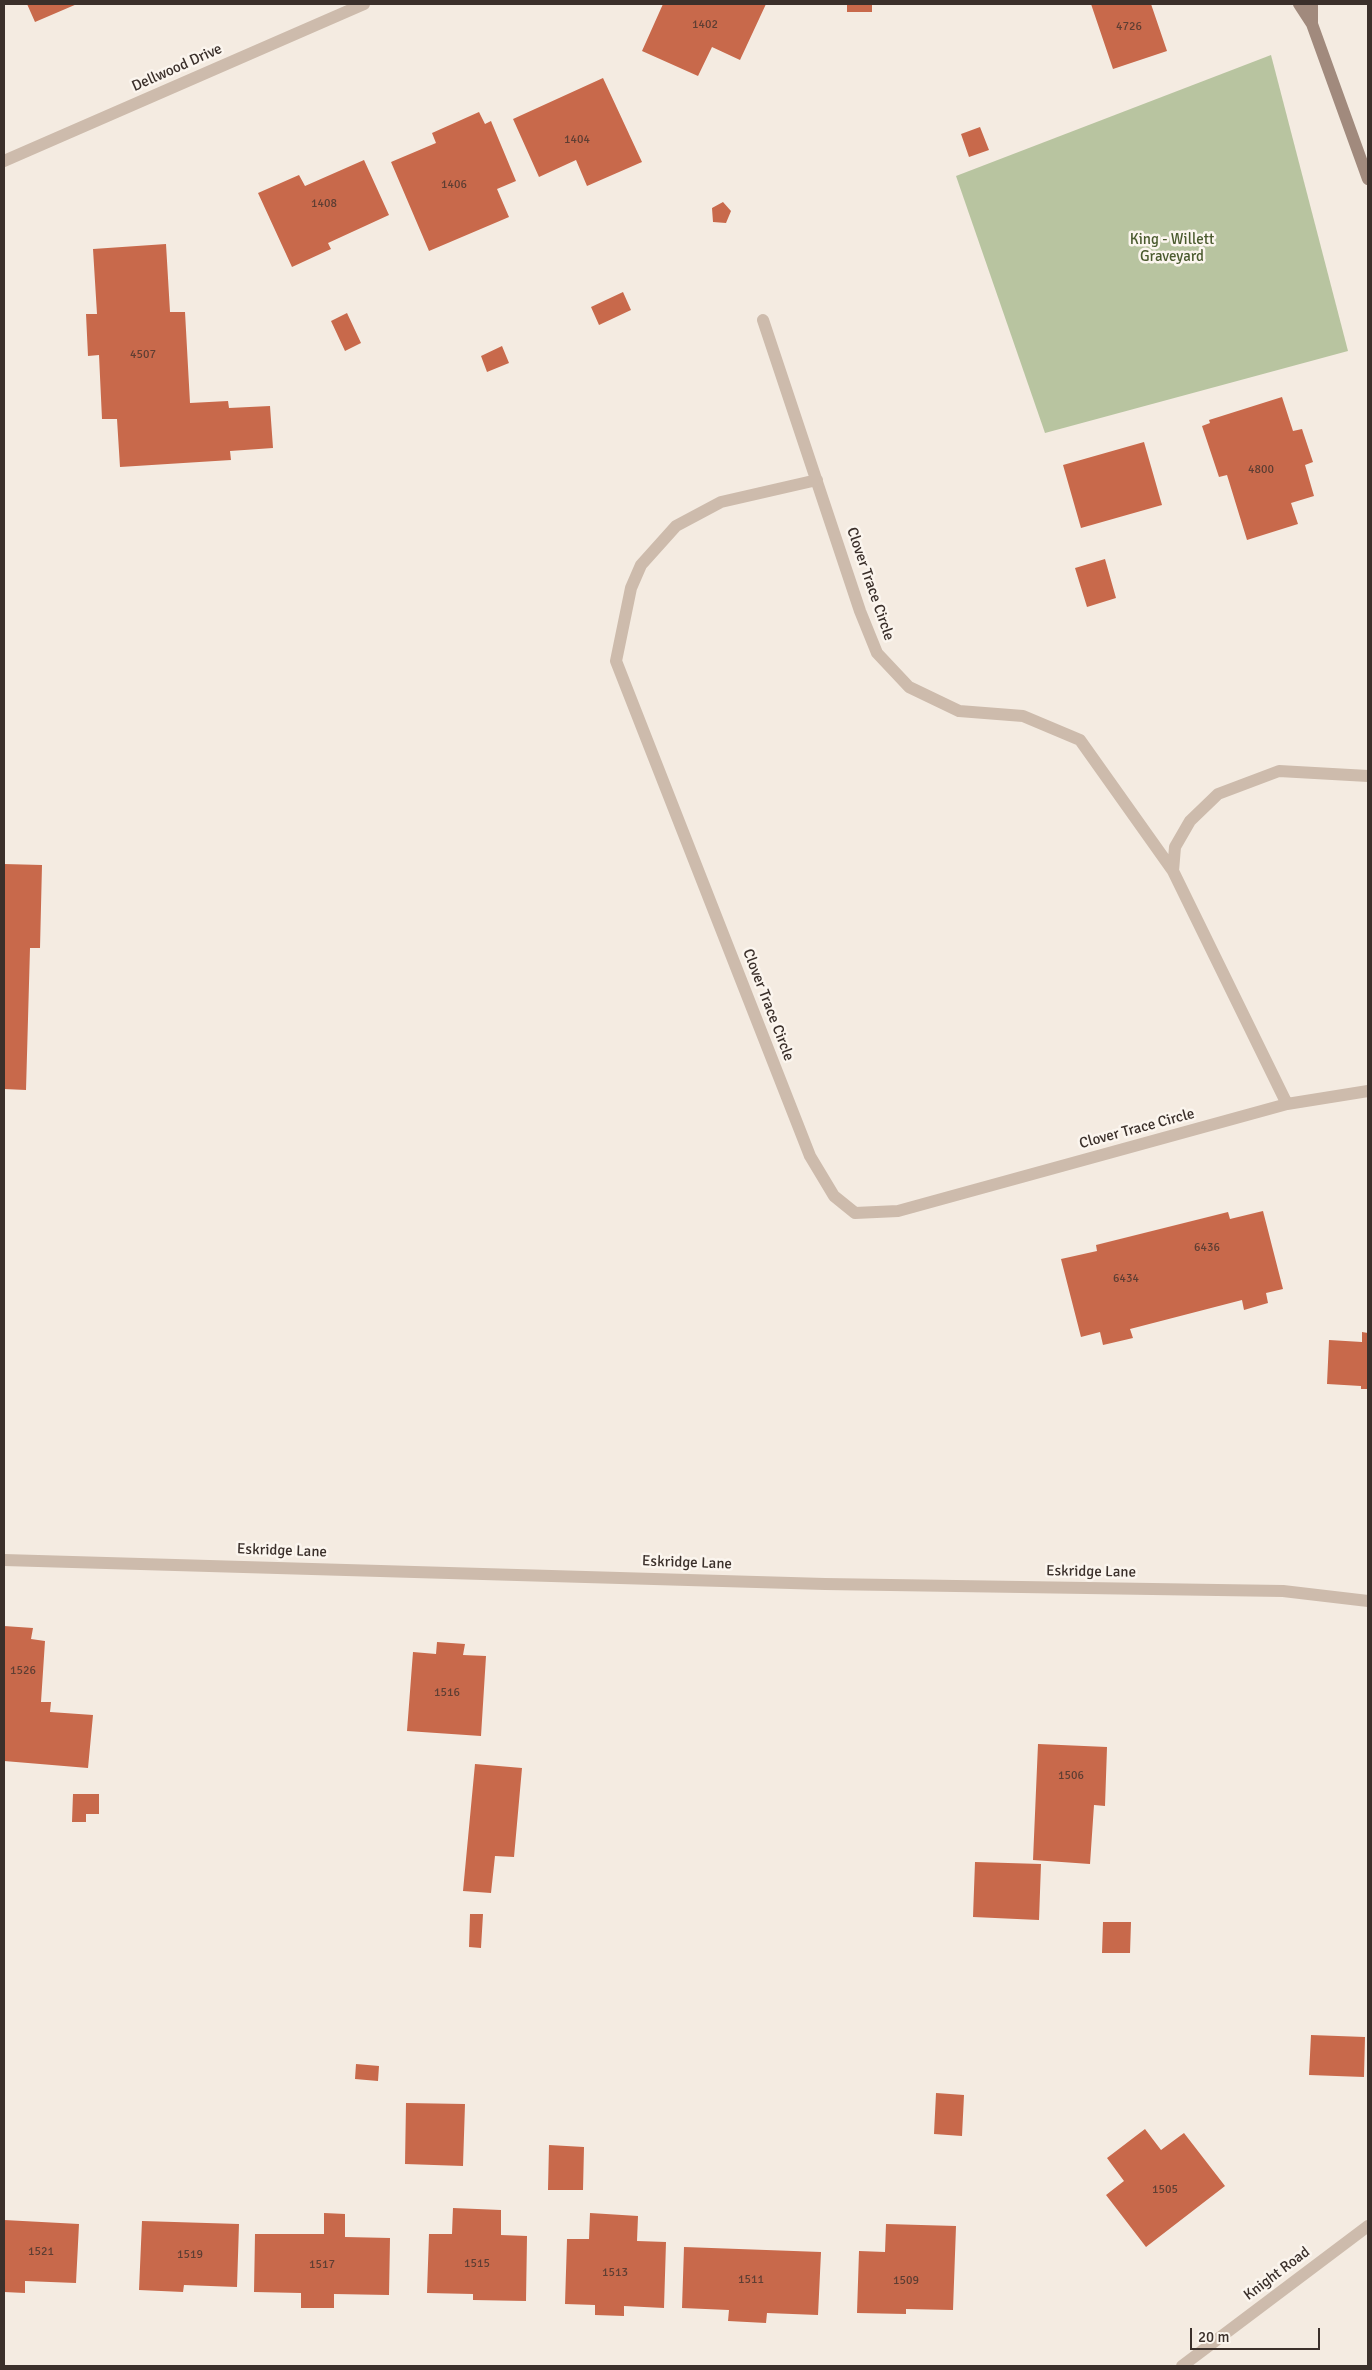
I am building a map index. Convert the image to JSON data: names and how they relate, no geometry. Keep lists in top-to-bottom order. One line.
{"streets":{"street":["Dellwood Drive","Clover Trace Circle","Eskridge Lane","Knight Road"]},"parks":["King - Willett Graveyard"],"house_numbers":["1402","4726","1404","1406","1408","4507","4800","6436","6434","1526","1516","1506","1505","1521","1519","1515","1517","1513","1511","1509"],"scale_bar":"20 m"}
